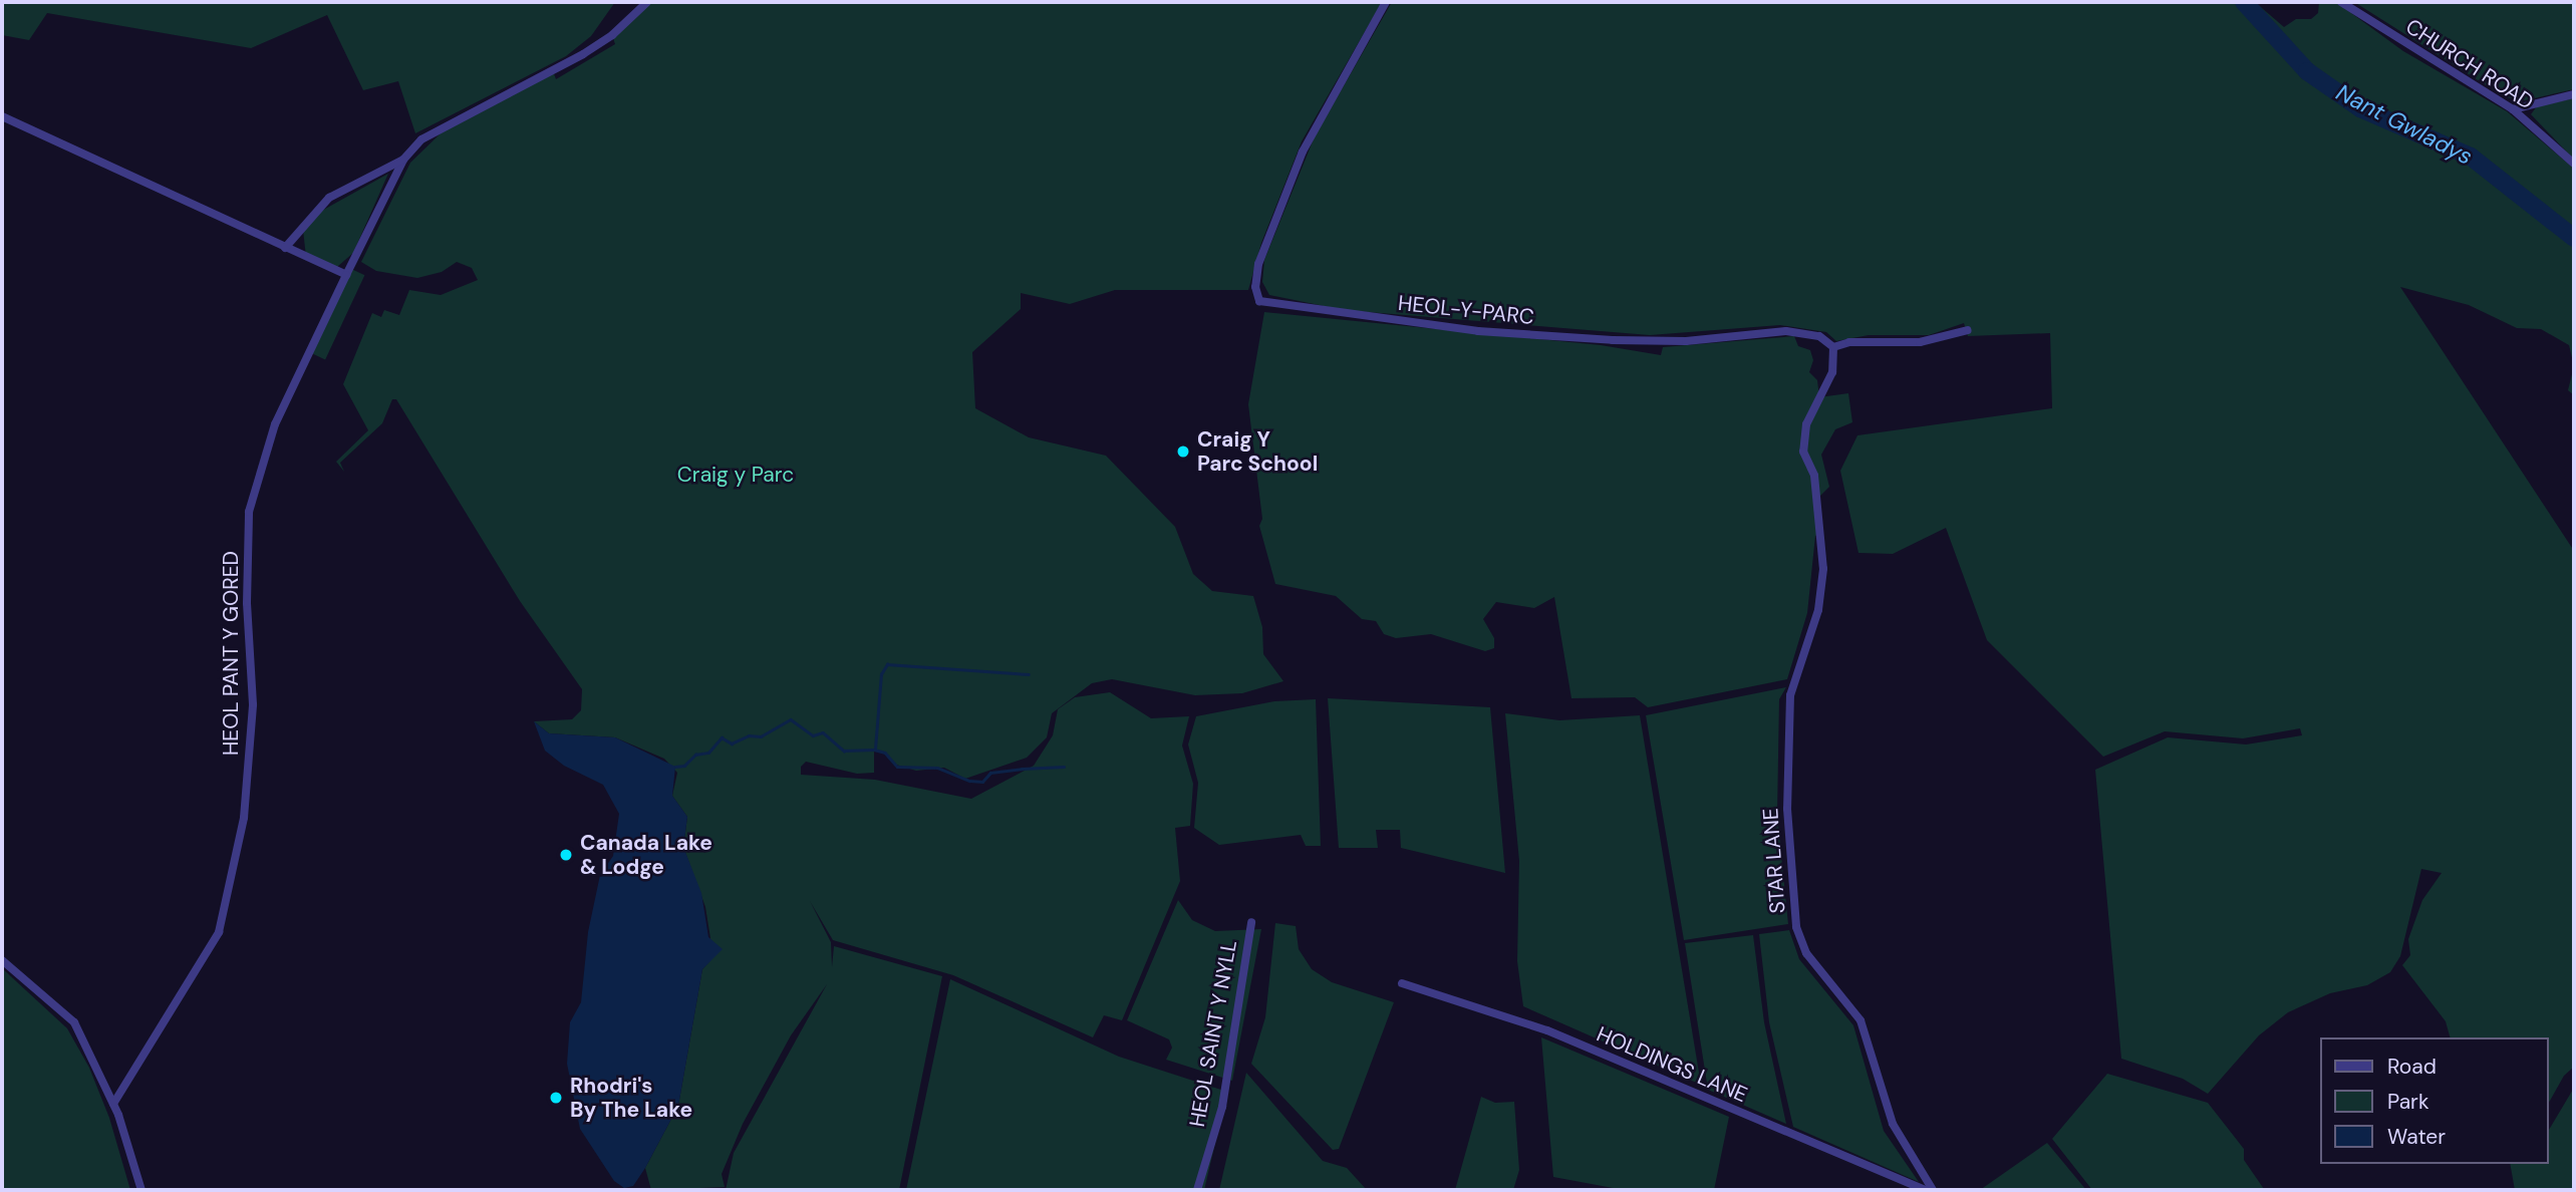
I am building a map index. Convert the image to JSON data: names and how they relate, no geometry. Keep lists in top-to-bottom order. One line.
{"streets":{"street":["CHURCH ROAD","HEOL-Y-PARC","HEOL PANT Y GORED","STAR LANE","HEOL SAINT Y NYLL","HOLDINGS LANE"]},"crossings":[["HEOL-Y-PARC","STAR LANE"]],"water":["Nant Gwladys"],"parks":["Craig y Parc"],"places":["Craig Y Parc School","Canada Lake & Lodge","Rhodri's By The Lake"],"legend":["Road","Park","Water"]}
